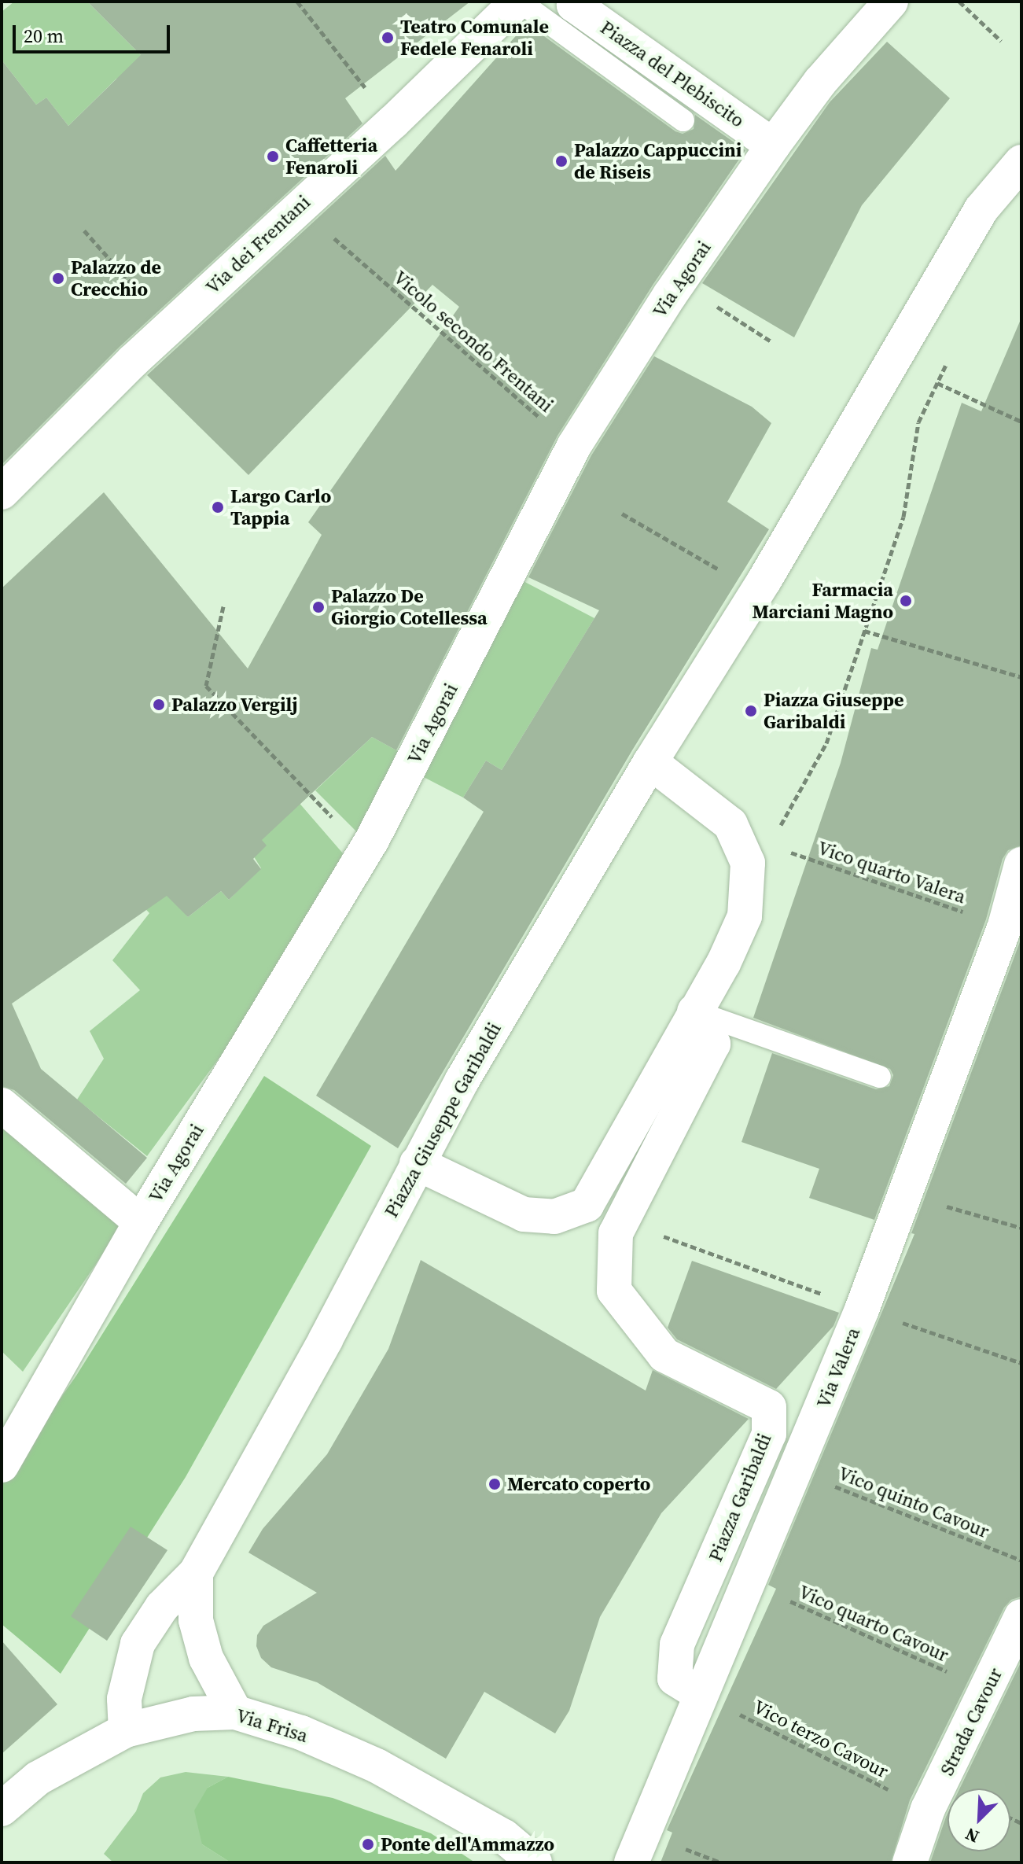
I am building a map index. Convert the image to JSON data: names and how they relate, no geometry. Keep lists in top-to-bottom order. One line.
{"streets":{"street":["Piazza del Plebiscito","Via dei Frentani","Via Agorai","Piazza Giuseppe Garibaldi","Via Valera","Piazza Garibaldi","Strada Cavour","Via Frisa"],"path":["Vicolo secondo Frentani","Vico quarto Valera","Vico quinto Cavour","Vico quarto Cavour","Vico terzo Cavour"]},"crossings":[["Piazza del Plebiscito","Via Agorai"],["Via Agorai","Vicolo secondo Frentani"],["Vico quarto Valera","Via Valera"],["Via Valera","Piazza Garibaldi"],["Via Valera","Vico quinto Cavour"],["Via Valera","Vico quarto Cavour"],["Via Valera","Vico terzo Cavour"],["Piazza Garibaldi","Vico terzo Cavour"],["Vico quarto Cavour","Strada Cavour"],["Strada Cavour","Vico terzo Cavour"]],"places":["Teatro Comunale Fedele Fenaroli","Caffetteria Fenaroli","Palazzo Cappuccini de Riseis","Palazzo de Crecchio","Largo Carlo Tappia","Farmacia Marciani Magno","Palazzo De Giorgio Cotellessa","Palazzo Vergilj","Piazza Giuseppe Garibaldi","Mercato coperto","Ponte dell'Ammazzo"],"scale_bar":"20 m","north":"bottom left"}
